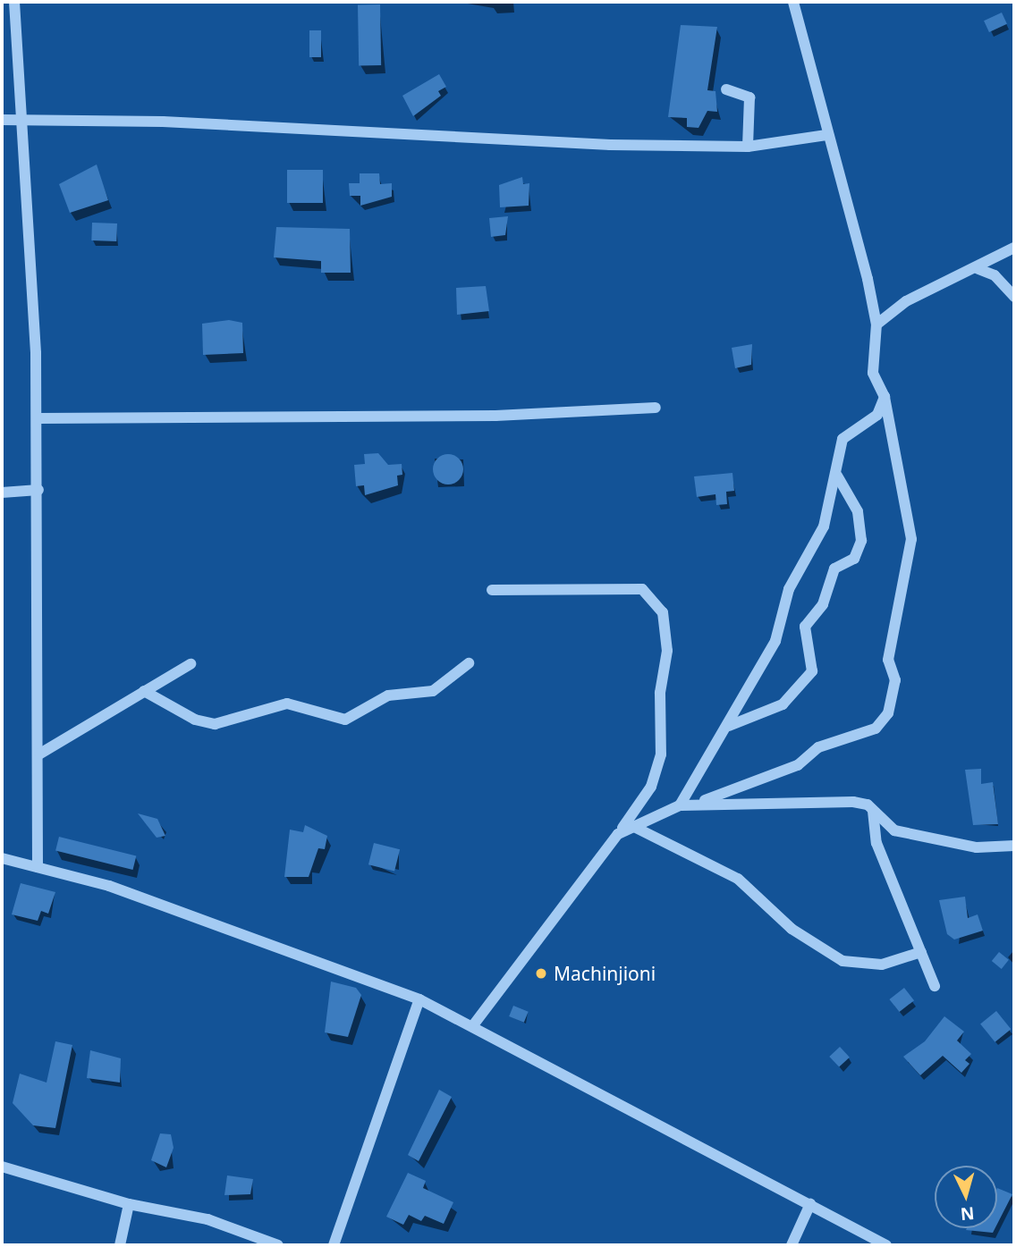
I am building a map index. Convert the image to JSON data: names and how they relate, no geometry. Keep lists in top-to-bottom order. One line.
{"places":["Machinjioni"],"north":"bottom"}
